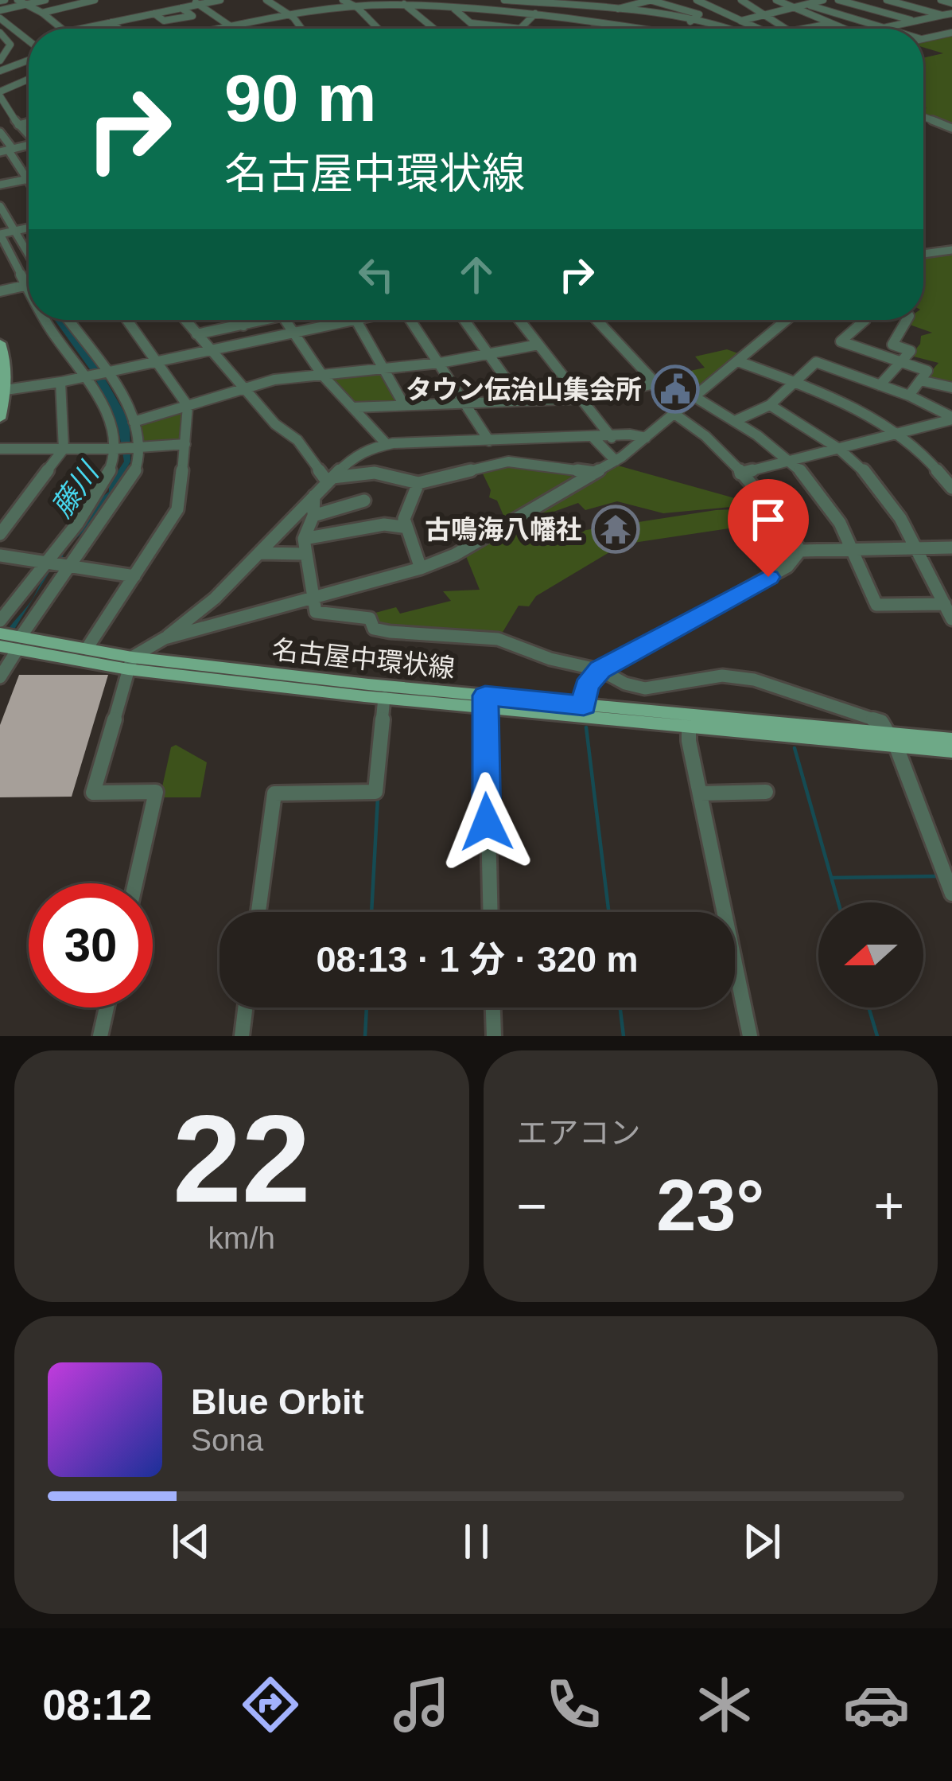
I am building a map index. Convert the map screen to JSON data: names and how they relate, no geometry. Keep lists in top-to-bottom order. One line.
{"streets":{"main road":["名古屋中環状線"]},"water":["藤川"],"places":{"public building":["タウン伝治山集会所"],"temple":["古鳴海八幡社"]},"north":"left","page":{"turn":["90 m","名古屋中環状線"],"limit":"30","trip":"08:13 · 1 分 · 320 m","tile":[["22","km/h"],"エアコン"],"heat":["−","23°","+"],"song":["Blue Orbit","Sona"],"tabs":"08:12"}}
